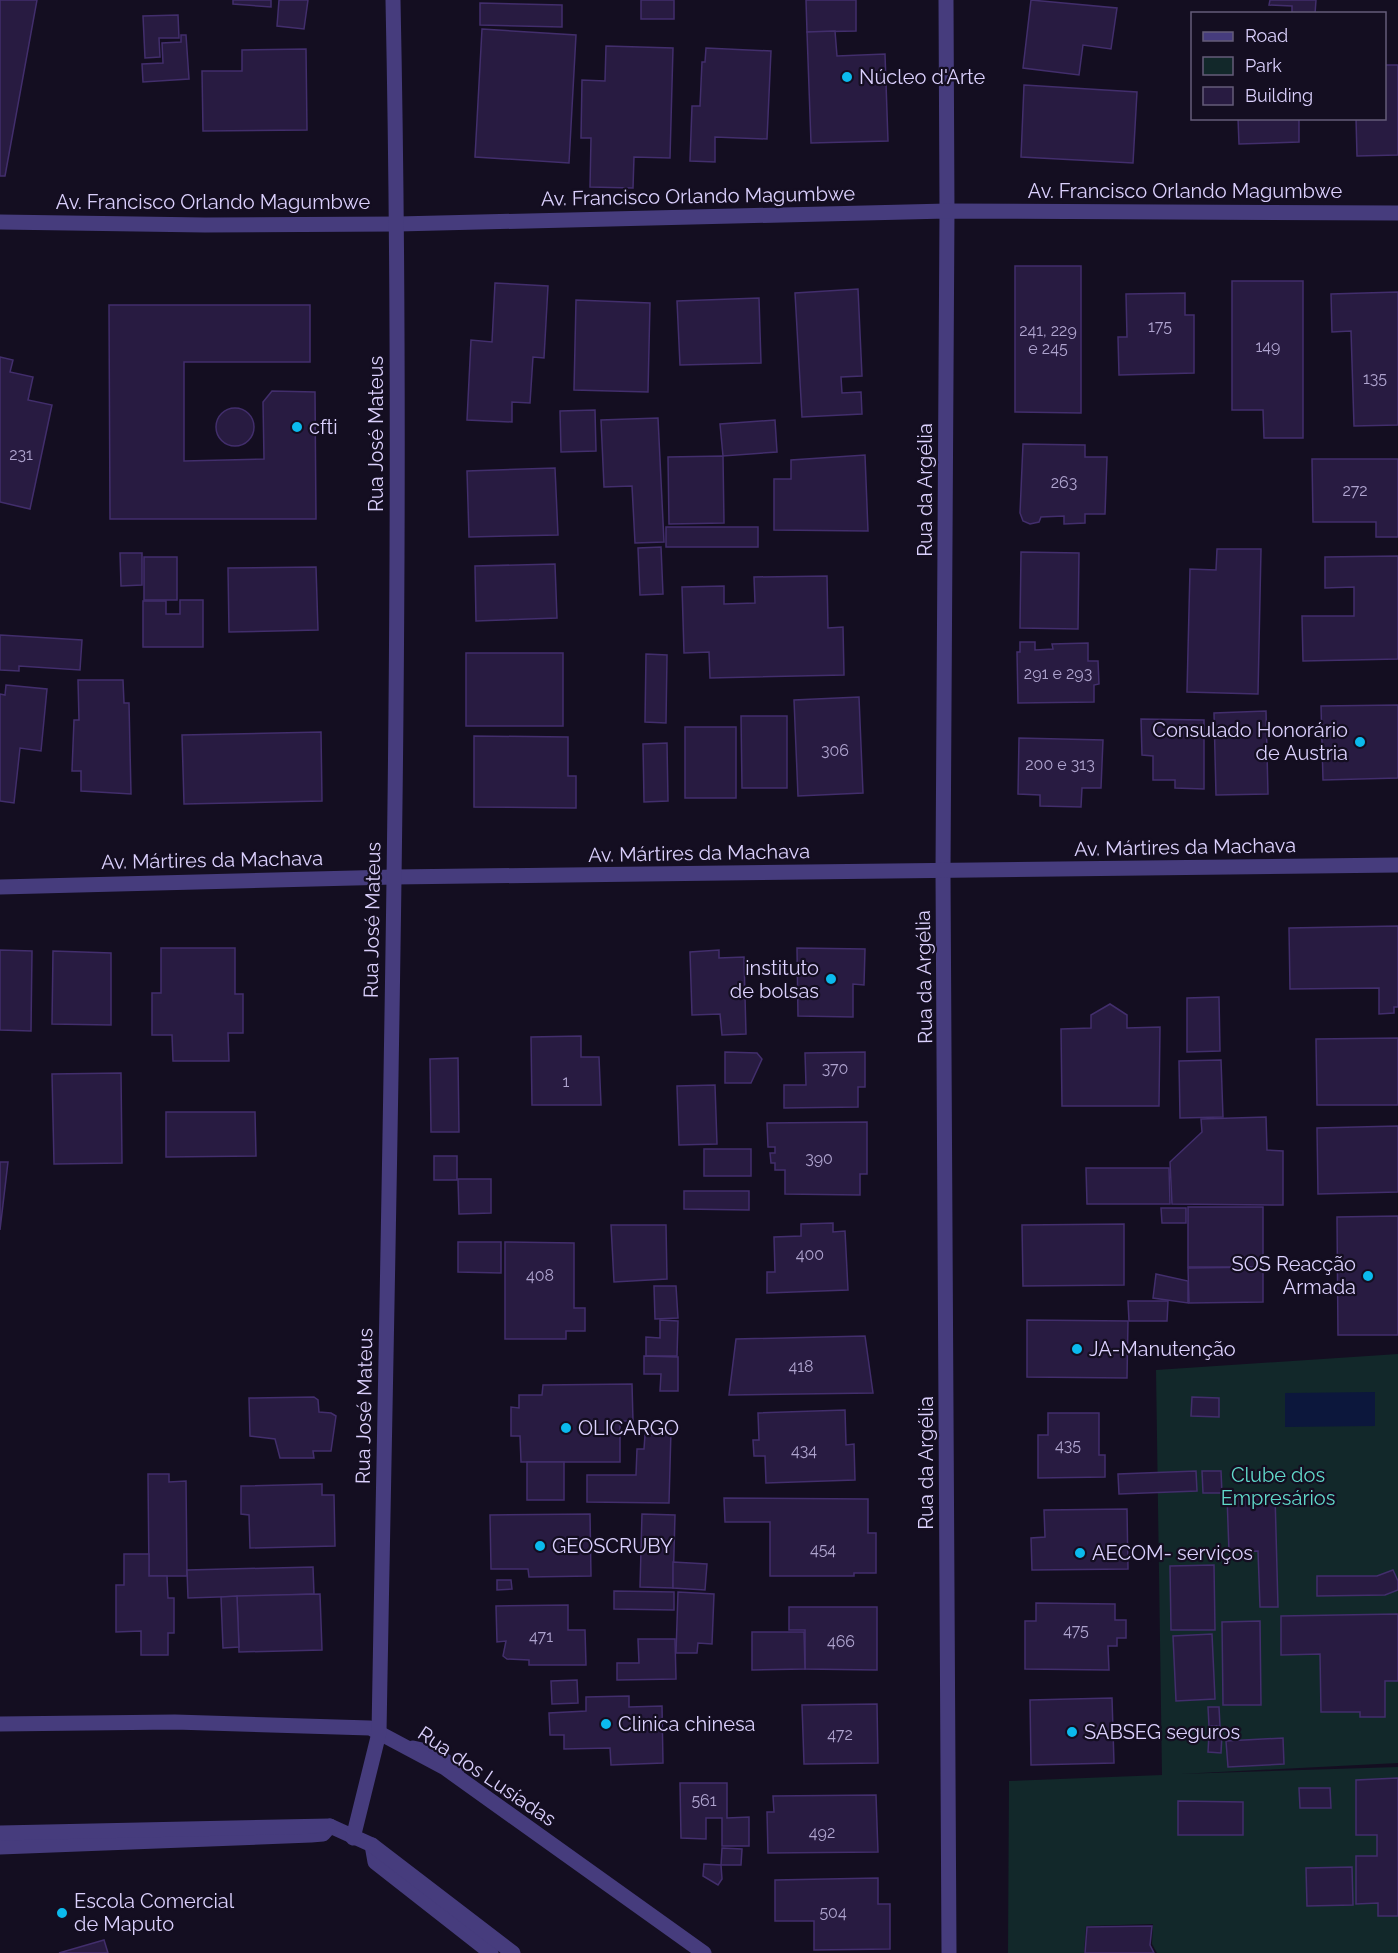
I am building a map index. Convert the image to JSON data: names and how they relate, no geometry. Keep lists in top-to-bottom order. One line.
{"streets":{"street":["Av. Francisco Orlando Magumbwe","Rua José Mateus","Rua da Argélia","Av. Mártires da Machava","Rua dos Lusíadas"]},"crossings":[["Av. Francisco Orlando Magumbwe","Rua José Mateus"],["Av. Francisco Orlando Magumbwe","Rua da Argélia"],["Rua José Mateus","Av. Mártires da Machava"],["Rua José Mateus","Rua dos Lusíadas"],["Rua da Argélia","Av. Mártires da Machava"]],"parks":["Clube dos Empresários"],"places":["Núcleo d'Arte","cfti","Consulado Honorário de Austria","instituto de bolsas","SOS Reacção Armada","JA-Manutenção","OLICARGO","GEOSCRUBY","AECOM- serviços","Clinica chinesa","SABSEG seguros","Escola Comercial de Maputo"],"house_numbers":["175","241, 229 e 245","149","135","231","263","272","291 e 293","306","200 e 313","370","1","390","400","408","418","435","434","454","475","471","466","472","561","492","504"],"legend":["Road","Park","Building"]}
